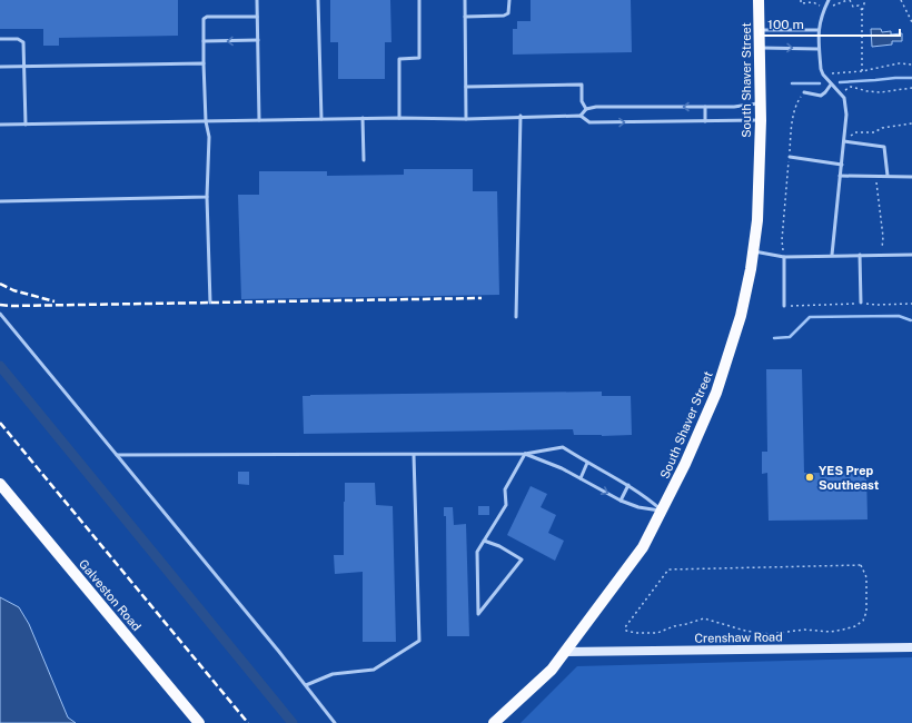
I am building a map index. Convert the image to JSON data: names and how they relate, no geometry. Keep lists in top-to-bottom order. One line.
{"streets":{"main road":["South Shaver Street","Galveston Road","Crenshaw Road"]},"crossings":[["South Shaver Street","Crenshaw Road"]],"places":["YES Prep Southeast"],"scale_bar":"100 m"}
